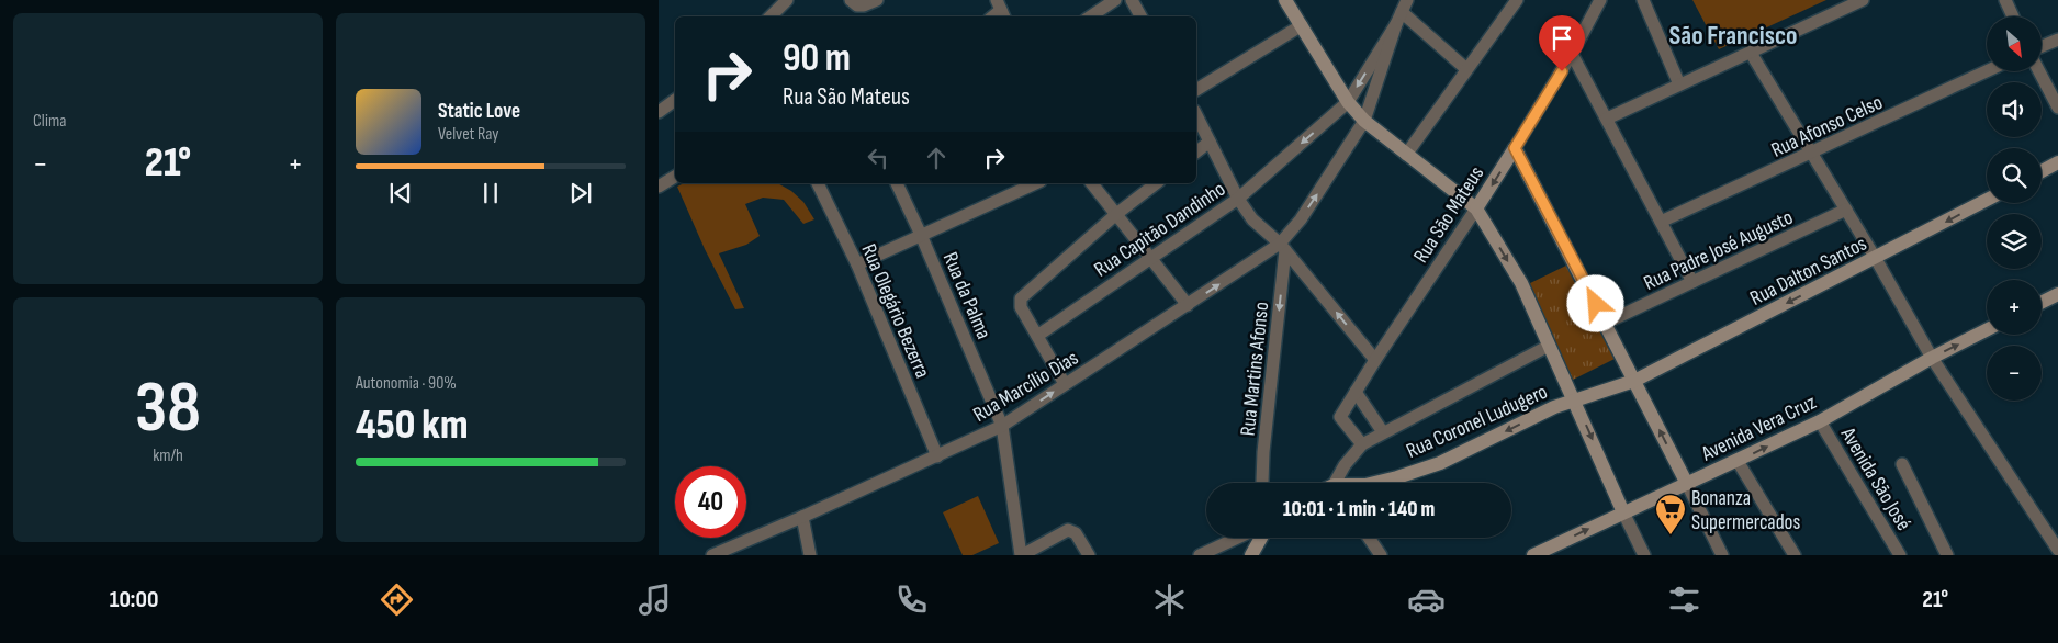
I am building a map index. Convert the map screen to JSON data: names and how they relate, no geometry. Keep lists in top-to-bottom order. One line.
{"streets":{"main road":["Rua São Mateus","Rua Dalton Santos","Rua Coronel Ludugero","Avenida Vera Cruz"],"street":["Rua Afonso Celso","Rua Capitão Dandinho","Rua Padre José Augusto","Rua da Palma","Rua Olegário Bezerra","Rua Martins Afonso","Rua Marcílio Dias","Avenida São José"]},"crossings":[["Rua Dalton Santos","Rua Coronel Ludugero"],["Rua da Palma","Rua Marcílio Dias"],["Rua Olegário Bezerra","Rua Marcílio Dias"],["Rua Martins Afonso","Rua Marcílio Dias"],["Avenida Vera Cruz","Avenida São José"]],"one_way":["Rua Dalton Santos","Rua Martins Afonso","Rua Coronel Ludugero","Avenida Vera Cruz"],"districts":["São Francisco"],"places":{"supermarket":["Bonanza Supermercados"]},"north":"bottom right","page":{"tile":["Clima",["38","km/h"],["Autonomia · 90%","450 km"]],"map_buttons":["+","−"],"turn":["90 m","Rua São Mateus"],"song":["Static Love","Velvet Ray"],"heat":["−","21°","+"],"limit":"40","trip":"10:01 · 1 min · 140 m","tabs":["10:00","21°"]}}
